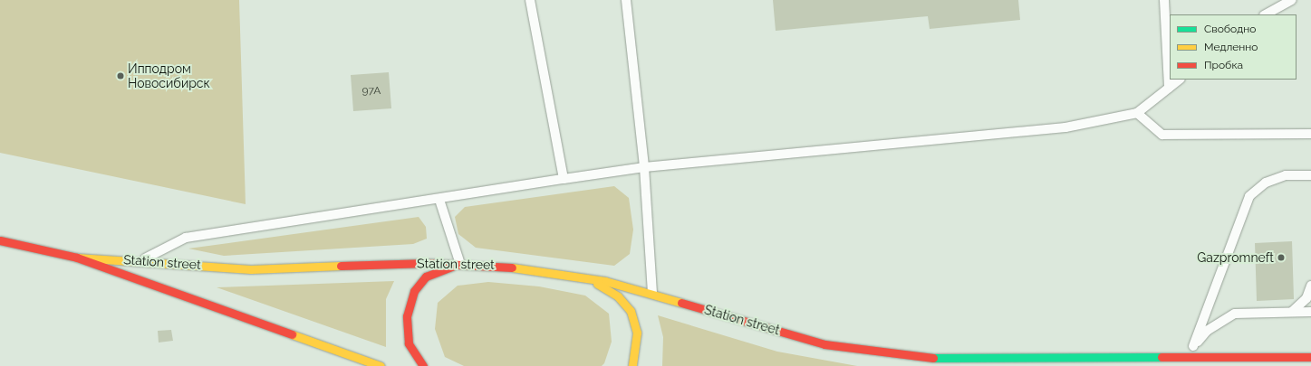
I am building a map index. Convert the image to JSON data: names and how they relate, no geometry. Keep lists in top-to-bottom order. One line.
{"streets":{"main road":["Station street"]},"places":["Ипподром Новосибирск","Gazpromneft"],"house_numbers":["97А"],"legend":["Свободно","Медленно","Пробка"]}
